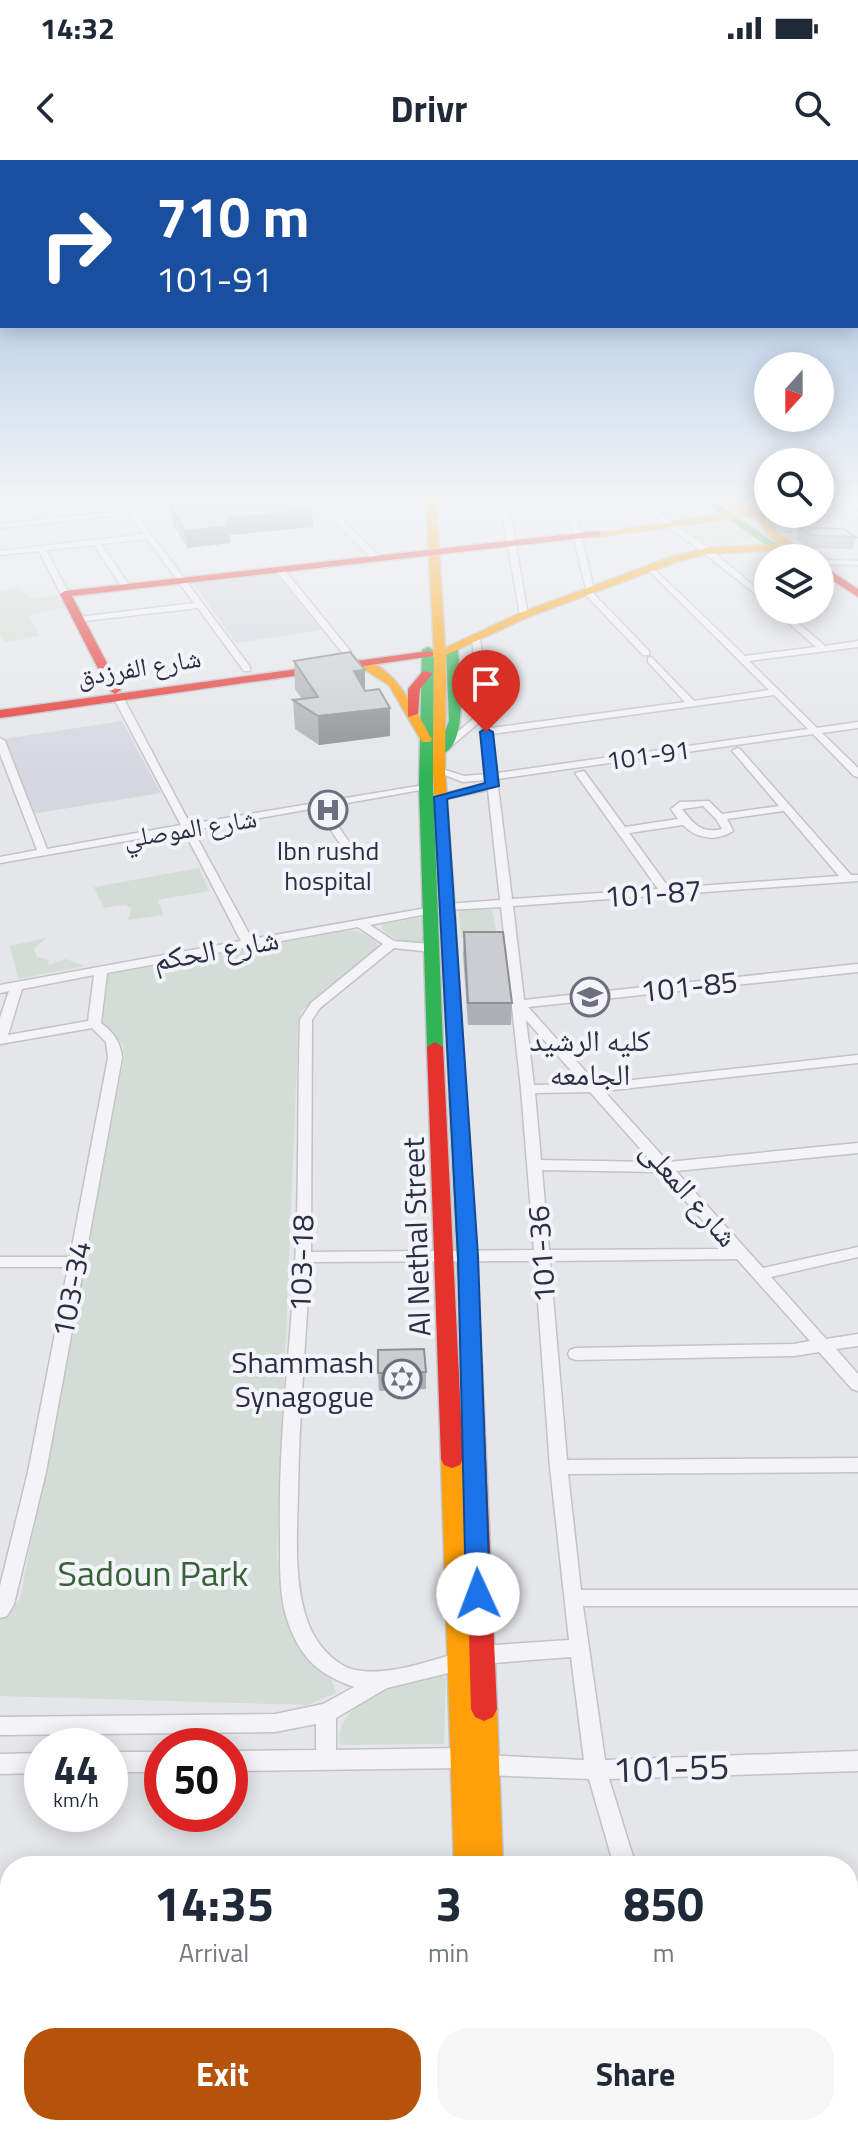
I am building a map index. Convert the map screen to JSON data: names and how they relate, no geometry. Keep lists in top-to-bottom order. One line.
{"streets":{"main road":["شارع الفرزدق","Al Nethal Street"],"street":["101-91","شارع الموصلي","101-87","شارع الحكم","101-85","شارع المعلى","101-36","103-18","103-34","101-55"]},"crossings":[["شارع الفرزدق","Al Nethal Street"],["101-91","شارع الموصلي"],["101-91","Al Nethal Street"],["101-91","101-36"],["شارع الموصلي","Al Nethal Street"],["101-87","شارع الحكم"],["101-87","Al Nethal Street"],["101-87","101-36"],["شارع الحكم","Al Nethal Street"],["101-85","شارع المعلى"],["101-85","101-36"],["شارع المعلى","101-36"],["Al Nethal Street","103-18"],["101-36","101-55"]],"parks":["Sadoun Park"],"places":{"hospital":["Ibn rushd hospital"],"school or university":["كليه الرشيد الجامعه"],"synagogue":["Shammash Synagogue"]},"north":"bottom","page":{"status":"14:32","header":"Drivr","turn":["710 m","101-91"],"speed":"44 km/h","limit":"50","eta":["14:35","Arrival","3","min","850","m"],"buttons":["Exit","Share"]}}
